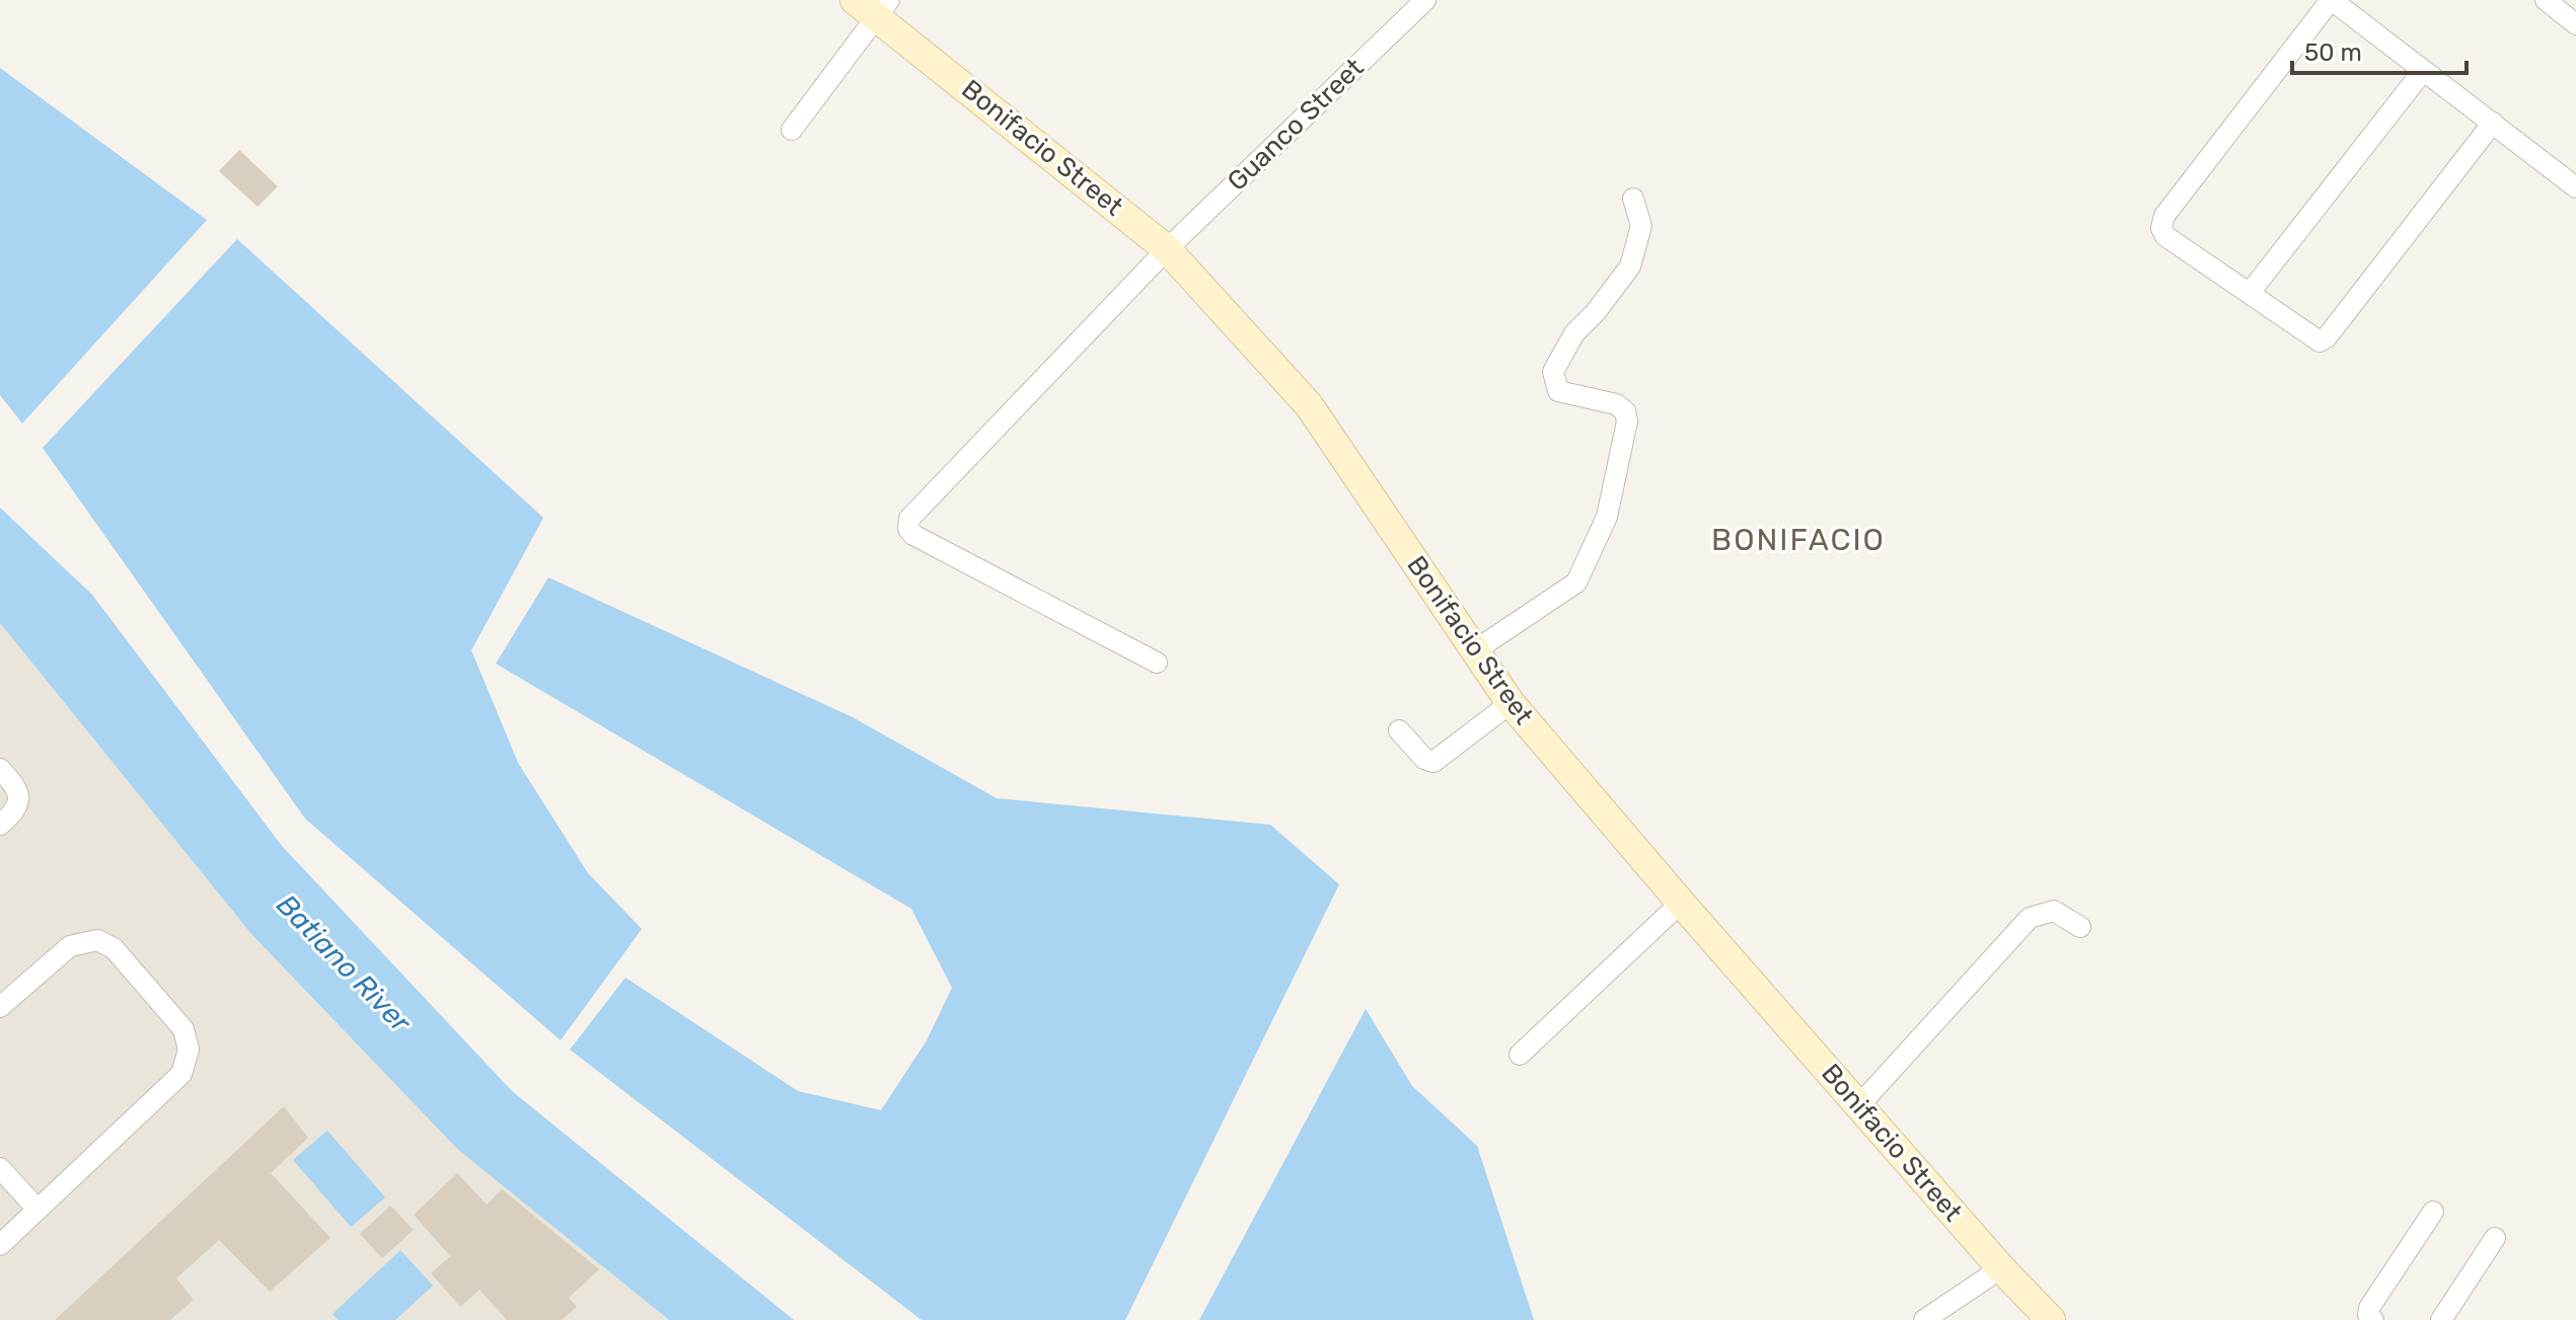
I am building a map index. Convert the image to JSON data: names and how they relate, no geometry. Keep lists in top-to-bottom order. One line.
{"streets":{"street":["Guanco Street","Bonifacio Street"]},"crossings":[["Guanco Street","Bonifacio Street"]],"districts":["BONIFACIO"],"water":["Batiano River"],"scale_bar":"50 m"}
